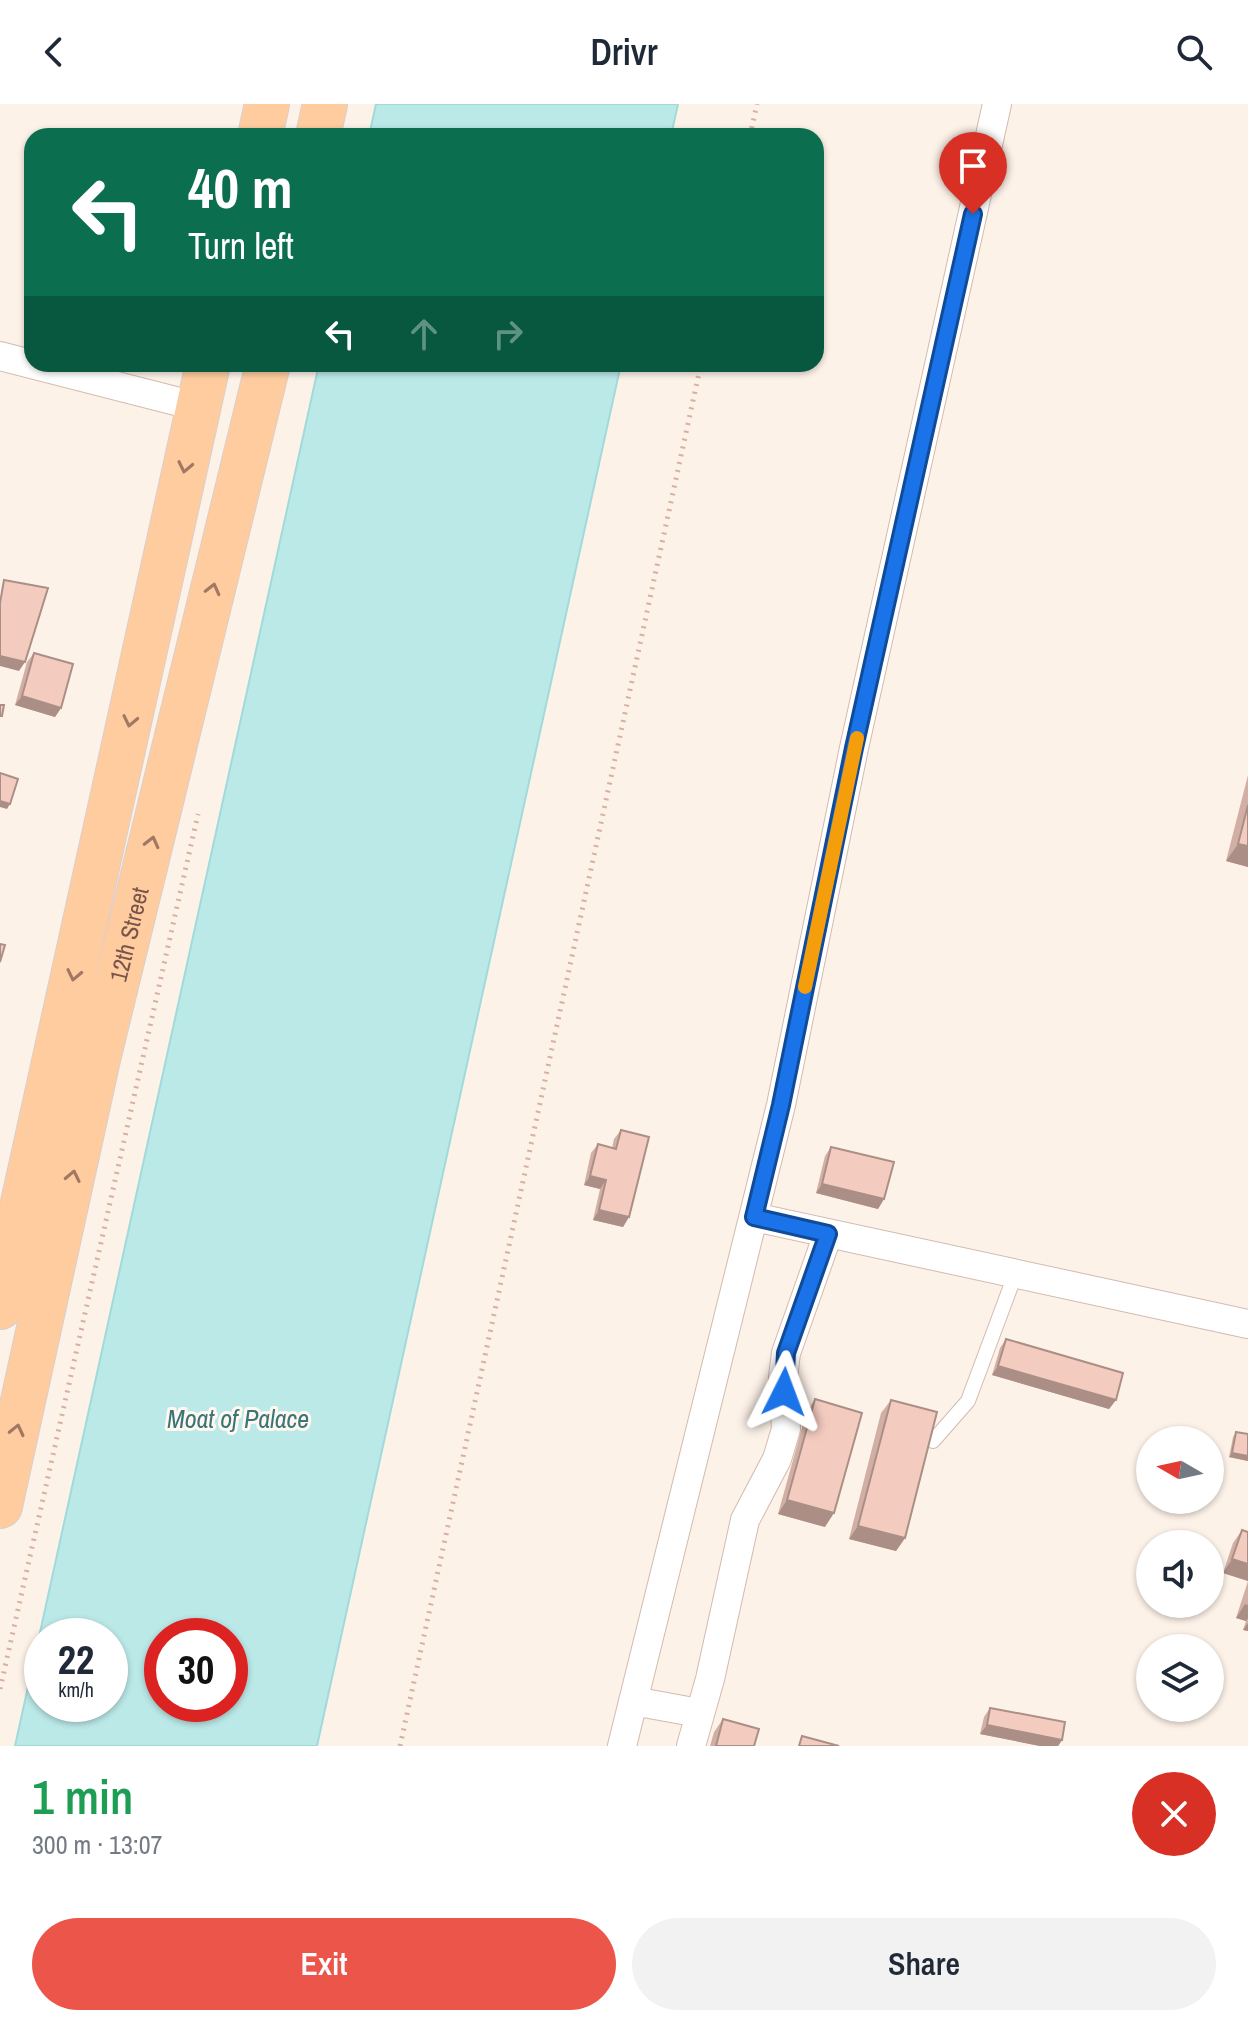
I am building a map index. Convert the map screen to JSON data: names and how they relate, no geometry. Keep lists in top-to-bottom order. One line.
{"streets":{"main road":["12th Street"]},"water":["Moat of Palace"],"north":"left","page":{"header":"Drivr","turn":["40 m","Turn left"],"speed":"22 km/h","limit":"30","heading":["1 min","300 m · 13:07"],"buttons":["Exit","Share"]}}
